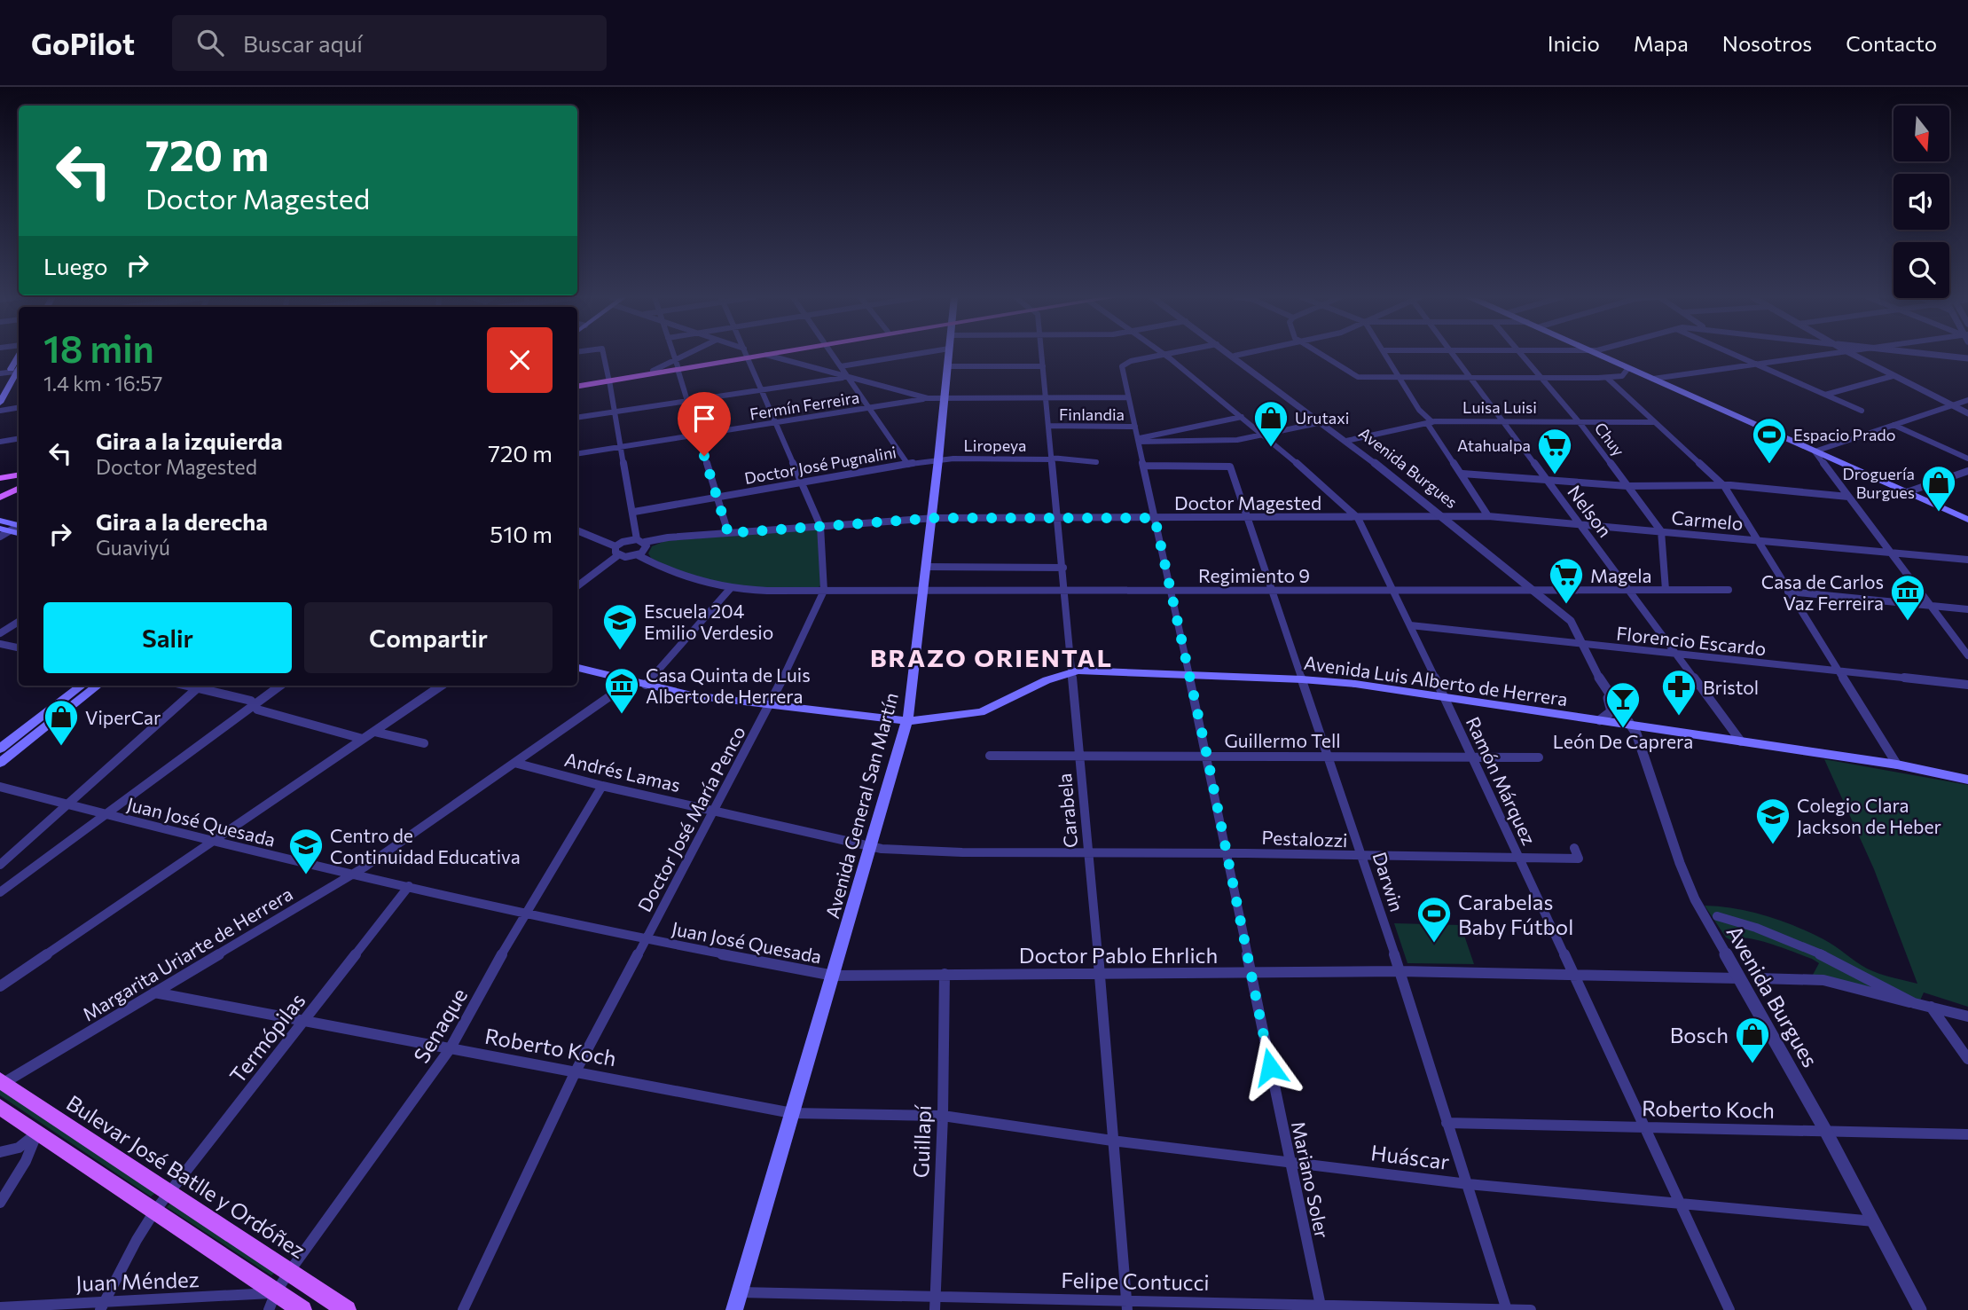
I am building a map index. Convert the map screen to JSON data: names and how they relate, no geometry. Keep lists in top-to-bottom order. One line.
{"streets":{"main road":["Avenida Luis Alberto de Herrera","Avenida General San Martín","Bulevar José Batlle y Ordóñez"],"street":["Fermín Ferreira","Luisa Luisi","Finlandia","Chuy","Liropeya","Doctor José Pugnalini","Avenida Burgues","Doctor Magested","Nelson","Carmelo","Regimiento 9","Florencio Escardo","Guillermo Tell","Andrés Lamas","Ramón Márquez","Carabela","Doctor José María Penco","Juan José Quesada","Pestalozzi","Darwin","Margarita Uriarte de Herrera","Doctor Pablo Ehrlich","Senaque","Termópilas","Roberto Koch","Guillapí","Huáscar","Mariano Soler","Juan Méndez","Felipe Contucci"]},"crossings":[["Fermín Ferreira","Doctor José María Penco"],["Luisa Luisi","Chuy"],["Luisa Luisi","Avenida Burgues"],["Luisa Luisi","Nelson"],["Finlandia","Carabela"],["Finlandia","Mariano Soler"],["Chuy","Carmelo"],["Liropeya","Doctor José Pugnalini"],["Liropeya","Avenida General San Martín"],["Liropeya","Carabela"],["Doctor José Pugnalini","Avenida General San Martín"],["Doctor José Pugnalini","Doctor José María Penco"],["Avenida Burgues","Doctor Magested"],["Avenida Burgues","Carmelo"],["Avenida Burgues","Regimiento 9"],["Avenida Burgues","Florencio Escardo"],["Avenida Burgues","Avenida Luis Alberto de Herrera"],["Avenida Burgues","Doctor Pablo Ehrlich"],["Avenida Burgues","Roberto Koch"],["Avenida Burgues","Huáscar"],["Doctor Magested","Carmelo"],["Doctor Magested","Ramón Márquez"],["Doctor Magested","Avenida General San Martín"],["Doctor Magested","Carabela"],["Doctor Magested","Doctor José María Penco"],["Doctor Magested","Darwin"],["Doctor Magested","Mariano Soler"],["Nelson","Carmelo"],["Nelson","Regimiento 9"],["Nelson","Florencio Escardo"],["Nelson","Avenida Luis Alberto de Herrera"],["Regimiento 9","Ramón Márquez"],["Regimiento 9","Avenida General San Martín"],["Regimiento 9","Carabela"],["Regimiento 9","Doctor José María Penco"],["Regimiento 9","Darwin"],["Regimiento 9","Mariano Soler"],["Florencio Escardo","Ramón Márquez"],["Avenida Luis Alberto de Herrera","Ramón Márquez"],["Avenida Luis Alberto de Herrera","Avenida General San Martín"],["Avenida Luis Alberto de Herrera","Carabela"],["Avenida Luis Alberto de Herrera","Doctor José María Penco"],["Avenida Luis Alberto de Herrera","Darwin"],["Avenida Luis Alberto de Herrera","Margarita Uriarte de Herrera"],["Avenida Luis Alberto de Herrera","Mariano Soler"],["Guillermo Tell","Ramón Márquez"],["Guillermo Tell","Carabela"],["Guillermo Tell","Darwin"],["Guillermo Tell","Mariano Soler"],["Andrés Lamas","Avenida General San Martín"],["Andrés Lamas","Doctor José María Penco"],["Andrés Lamas","Pestalozzi"],["Andrés Lamas","Margarita Uriarte de Herrera"],["Andrés Lamas","Senaque"],["Ramón Márquez","Pestalozzi"],["Ramón Márquez","Doctor Pablo Ehrlich"],["Ramón Márquez","Roberto Koch"],["Ramón Márquez","Huáscar"],["Ramón Márquez","Mariano Soler"],["Avenida General San Martín","Juan José Quesada"],["Avenida General San Martín","Pestalozzi"],["Avenida General San Martín","Doctor Pablo Ehrlich"],["Avenida General San Martín","Roberto Koch"],["Avenida General San Martín","Felipe Contucci"],["Carabela","Pestalozzi"],["Carabela","Doctor Pablo Ehrlich"],["Carabela","Huáscar"],["Carabela","Felipe Contucci"],["Doctor José María Penco","Juan José Quesada"],["Doctor José María Penco","Roberto Koch"],["Juan José Quesada","Margarita Uriarte de Herrera"],["Juan José Quesada","Doctor Pablo Ehrlich"],["Juan José Quesada","Senaque"],["Juan José Quesada","Termópilas"],["Pestalozzi","Darwin"],["Pestalozzi","Mariano Soler"],["Darwin","Doctor Pablo Ehrlich"],["Darwin","Roberto Koch"],["Darwin","Huáscar"],["Darwin","Mariano Soler"],["Darwin","Felipe Contucci"],["Margarita Uriarte de Herrera","Roberto Koch"],["Margarita Uriarte de Herrera","Bulevar José Batlle y Ordóñez"],["Doctor Pablo Ehrlich","Guillapí"],["Doctor Pablo Ehrlich","Mariano Soler"],["Senaque","Roberto Koch"],["Senaque","Bulevar José Batlle y Ordóñez"],["Senaque","Juan Méndez"],["Termópilas","Roberto Koch"],["Termópilas","Bulevar José Batlle y Ordóñez"],["Termópilas","Juan Méndez"],["Roberto Koch","Guillapí"],["Roberto Koch","Huáscar"],["Guillapí","Huáscar"],["Guillapí","Felipe Contucci"],["Huáscar","Mariano Soler"],["Mariano Soler","Felipe Contucci"]],"districts":["BRAZO ORIENTAL"],"places":{"shop":["Urutaxi","Droguería Burgues","ViperCar","Bosch"],"sports":["Espacio Prado","Carabelas Baby Fútbol"],"supermarket":["Atahualpa","Magela"],"museum":["Casa de Carlos Vaz Ferreira","Casa Quinta de Luis Alberto de Herrera"],"school or university":["Escuela 204 Emilio Verdesio","Colegio Clara Jackson de Heber","Centro de Continuidad Educativa"],"pharmacy":["Bristol"],"bar":["León De Caprera"]},"north":"bottom","page":{"header":"GoPilot","search":"Buscar aquí","nav":["Inicio","Mapa","Nosotros","Contacto"],"turn":["720 m","Doctor Magested"],"then":"Luego","heading":["18 min","1.4 km · 16:57"],"list":[{"name":"Gira a la izquierda","note":"Doctor Magested","value":"720 m"},{"name":"Gira a la derecha","note":"Guaviyú","value":"510 m"}],"buttons":["Salir","Compartir"]}}
